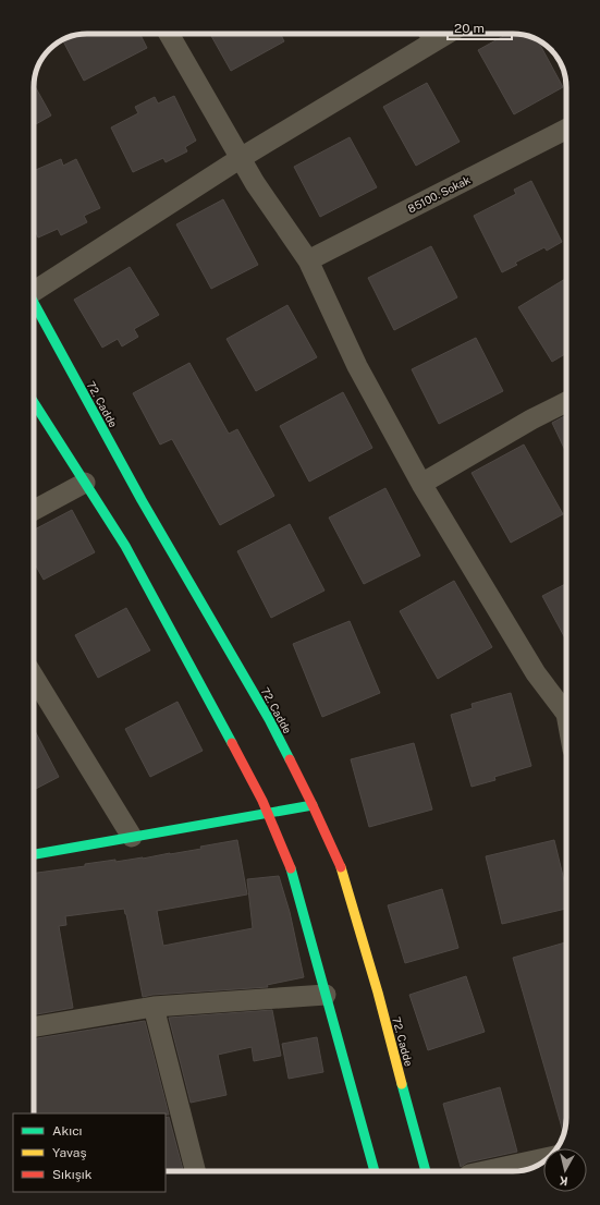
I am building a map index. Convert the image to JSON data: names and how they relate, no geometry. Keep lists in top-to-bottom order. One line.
{"streets":{"main road":["72. Cadde"],"street":["85100. Sokak"]},"legend":["Akıcı","Yavaş","Sıkışık"],"scale_bar":"20 m","north":"bottom"}
